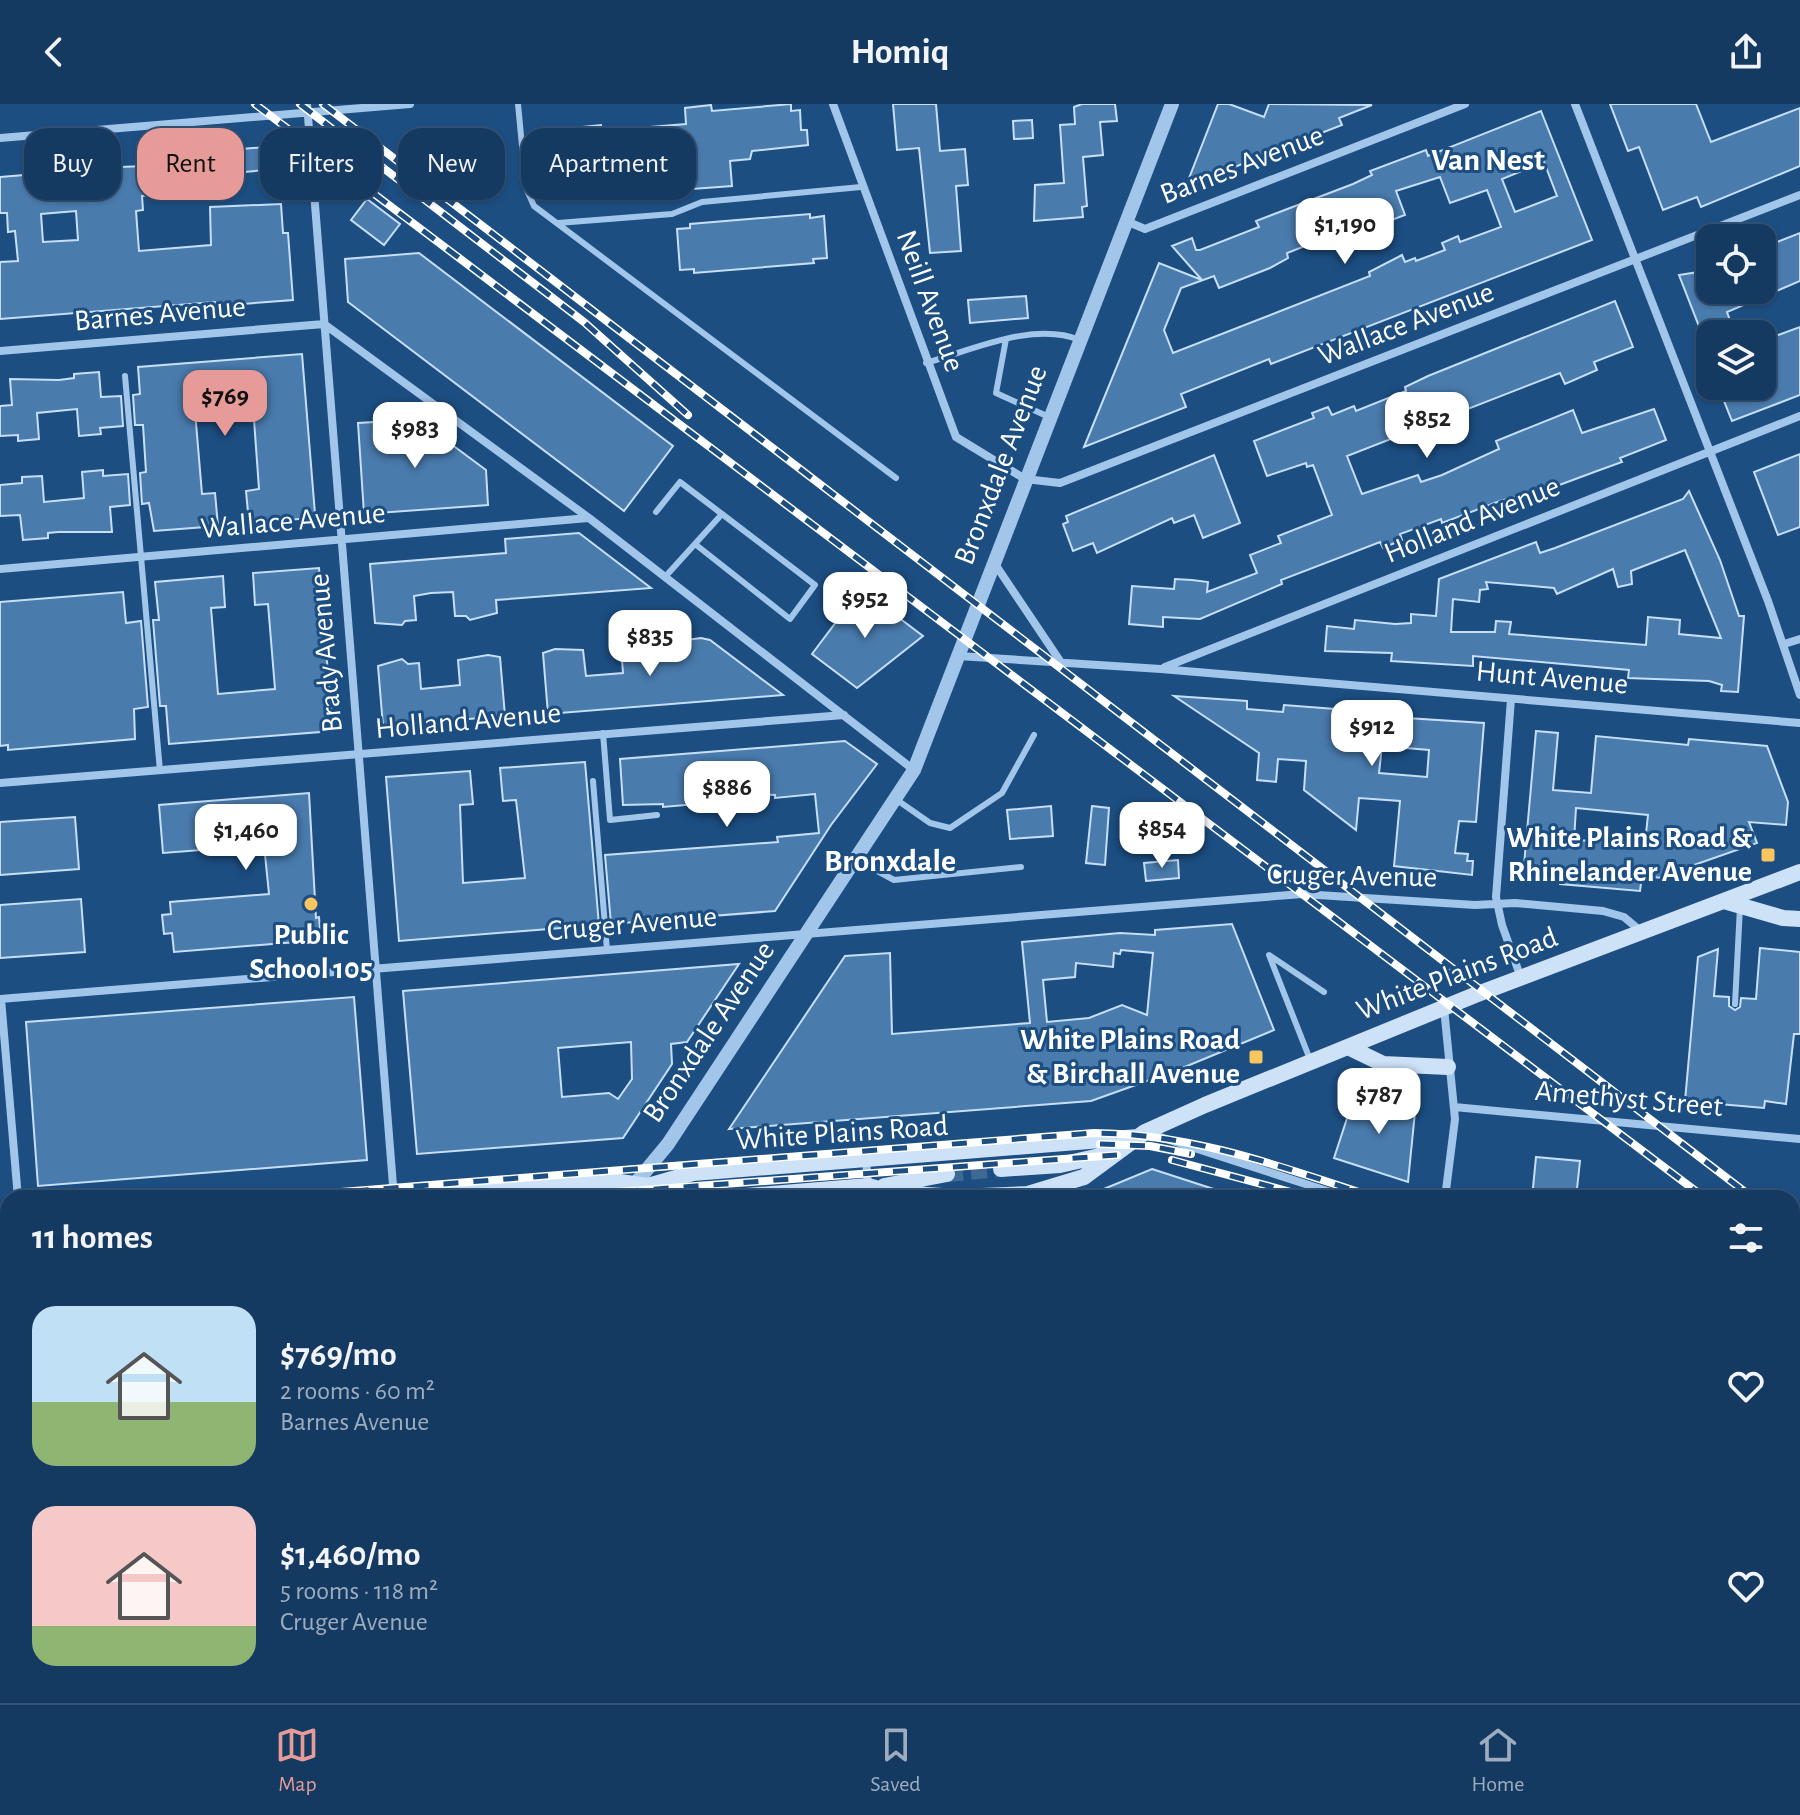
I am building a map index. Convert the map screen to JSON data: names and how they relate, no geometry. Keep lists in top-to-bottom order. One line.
{"streets":{"main road":["White Plains Road"],"street":["Barnes Avenue","Neill Avenue","Wallace Avenue","Bronxdale Avenue","Holland Avenue","Brady Avenue","Hunt Avenue","Cruger Avenue","Amethyst Street"]},"crossings":[["Barnes Avenue","Bronxdale Avenue"],["Barnes Avenue","Brady Avenue"],["Neill Avenue","Wallace Avenue"],["Neill Avenue","Bronxdale Avenue"],["Wallace Avenue","Bronxdale Avenue"],["Wallace Avenue","Brady Avenue"],["Bronxdale Avenue","Hunt Avenue"],["Bronxdale Avenue","Cruger Avenue"],["Bronxdale Avenue","White Plains Road"],["Holland Avenue","Brady Avenue"],["Holland Avenue","Hunt Avenue"],["Brady Avenue","Cruger Avenue"],["Cruger Avenue","White Plains Road"]],"districts":["Van Nest","Bronxdale"],"places":{"transit":["White Plains Road & Rhinelander Avenue","White Plains Road & Birchall Avenue"],"other":["Public School 105"]},"page":{"header":"Homiq","chip":["Buy","Rent","Filters","New","Apartment"],"price":["$1,190","$769","$852","$983","$952","$835","$912","$886","$854","$1,460","$787"],"heading":"11 homes","list":[{"name":"$769/mo","note":"2 rooms · 60 m² · Barnes Avenue"},{"name":"$1,460/mo","note":"5 rooms · 118 m² · Cruger Avenue"}],"tabs":["Map","Saved","Home"]}}
